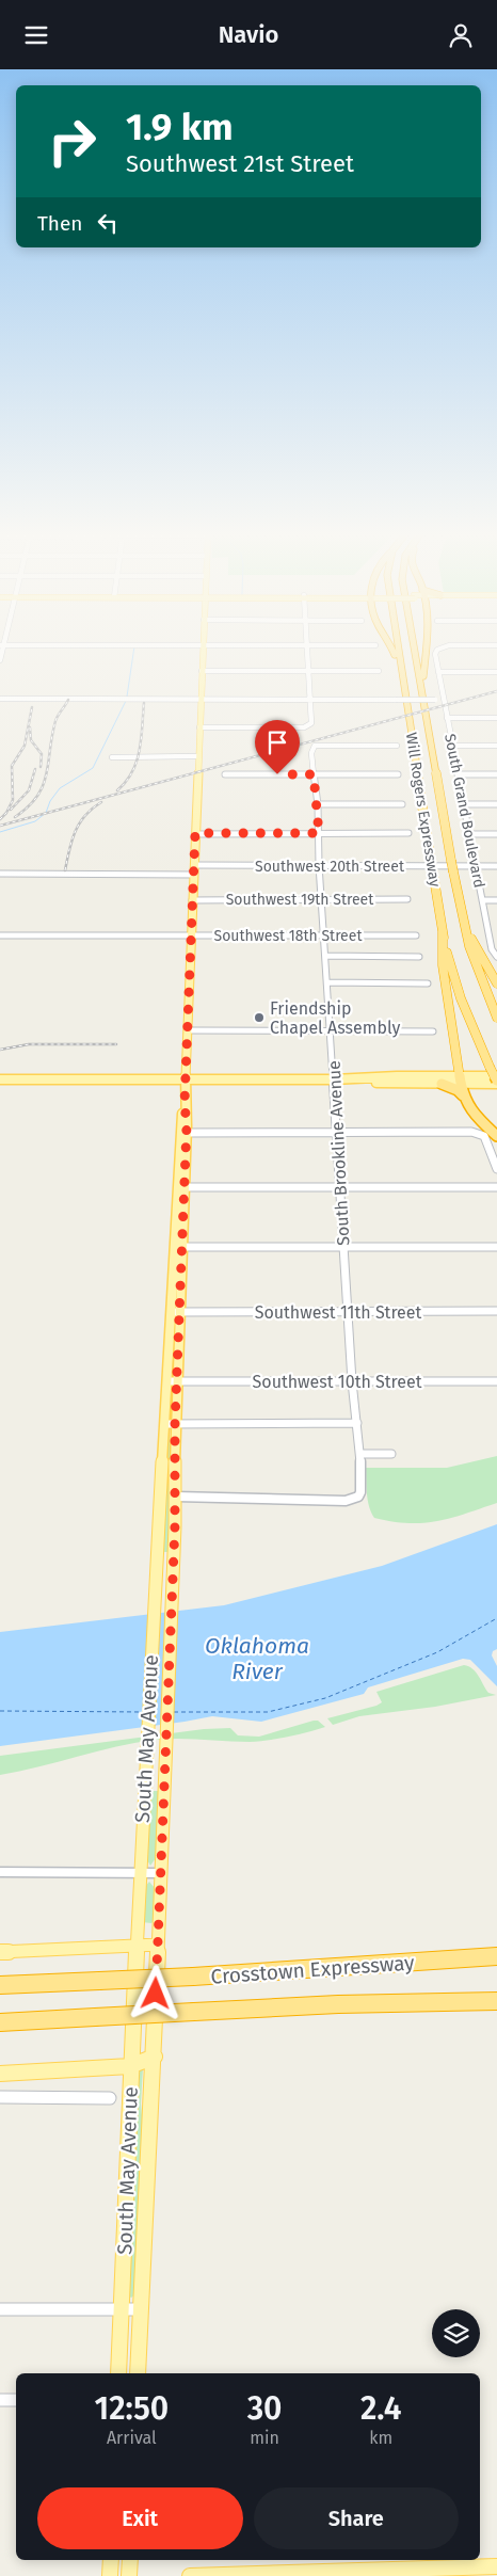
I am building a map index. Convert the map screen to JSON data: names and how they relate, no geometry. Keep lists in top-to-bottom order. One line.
{"streets":{"highway":["Will Rogers Expressway","Crosstown Expressway"],"main road":["South May Avenue"],"street":["South Grand Boulevard","Southwest 20th Street","Southwest 19th Street","Southwest 18th Street","South Brookline Avenue","Southwest 11th Street","Southwest 10th Street"]},"crossings":[["South Grand Boulevard","Southwest 20th Street"],["Southwest 20th Street","South Brookline Avenue"],["Southwest 20th Street","South May Avenue"],["Southwest 19th Street","South Brookline Avenue"],["Southwest 19th Street","South May Avenue"],["Southwest 18th Street","South Brookline Avenue"],["Southwest 18th Street","South May Avenue"],["South Brookline Avenue","Southwest 11th Street"],["South Brookline Avenue","Southwest 10th Street"],["South Brookline Avenue","South May Avenue"],["Southwest 11th Street","South May Avenue"],["Southwest 10th Street","South May Avenue"]],"water":["Oklahoma River"],"places":["Friendship Chapel Assembly"],"page":{"header":"Navio","turn":["1.9 km","Southwest 21st Street"],"then":"Then","eta":["12:50","Arrival","30","min","2.4","km"],"buttons":["Exit","Share"]}}
